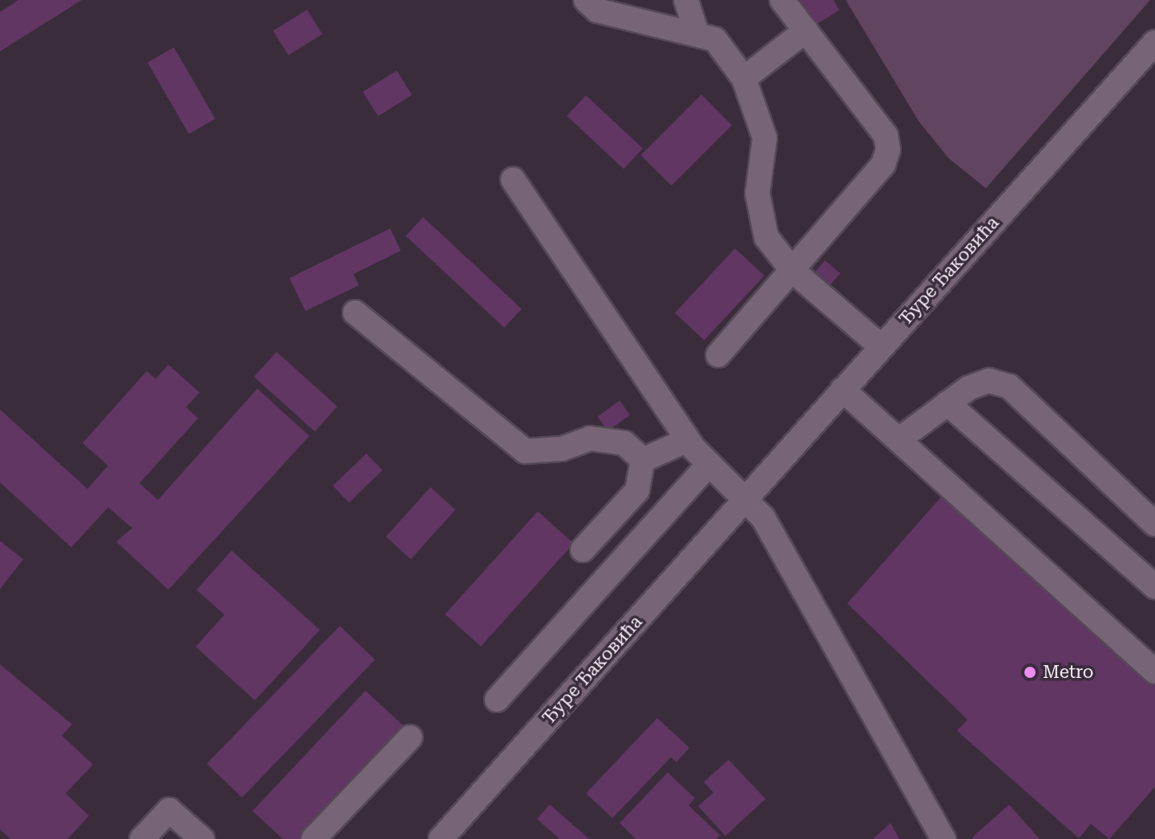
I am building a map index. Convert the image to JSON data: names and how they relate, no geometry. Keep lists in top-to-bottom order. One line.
{"streets":{"street":["Ђуре Ђаковића"]},"places":["Metro"]}
